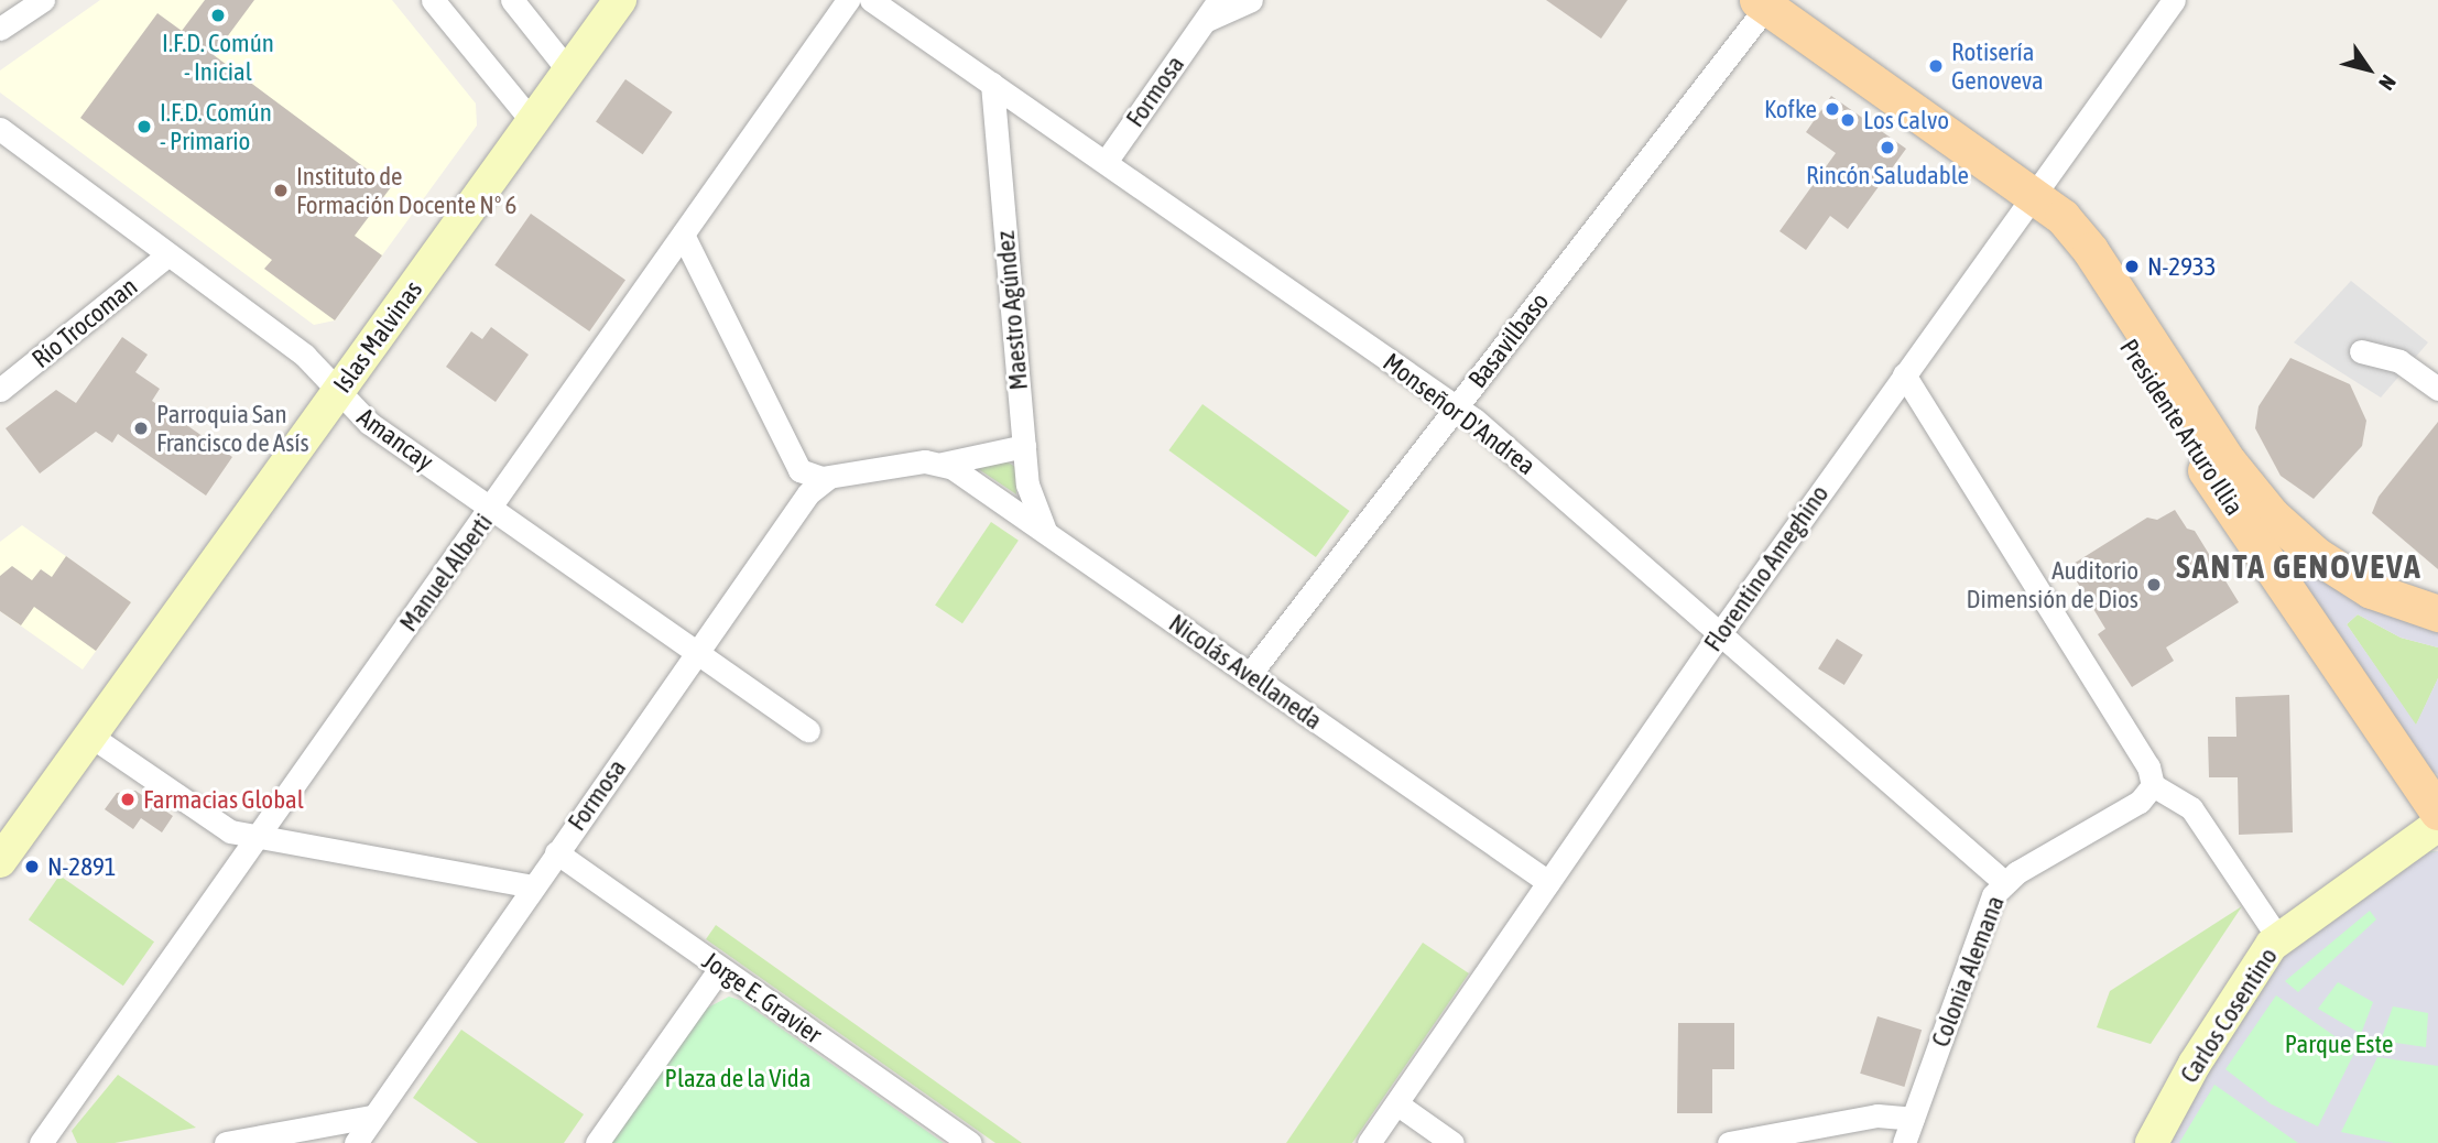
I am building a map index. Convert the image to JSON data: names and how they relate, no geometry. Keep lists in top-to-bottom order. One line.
{"streets":{"main road":["Islas Malvinas","Presidente Arturo Illia","Carlos Cosentino"],"street":["Formosa","Maestro Agúndez","Río Trocoman","Basavilbaso","Monseñor D'Andrea","Amancay","Florentino Ameghino","Manuel Alberti","Nicolás Avellaneda","Colonia Alemana","Jorge E. Gravier"]},"crossings":[["Formosa","Monseñor D'Andrea"],["Formosa","Amancay"],["Formosa","Jorge E. Gravier"],["Maestro Agúndez","Monseñor D'Andrea"],["Maestro Agúndez","Nicolás Avellaneda"],["Río Trocoman","Amancay"],["Islas Malvinas","Amancay"],["Basavilbaso","Monseñor D'Andrea"],["Basavilbaso","Presidente Arturo Illia"],["Basavilbaso","Nicolás Avellaneda"],["Monseñor D'Andrea","Florentino Ameghino"],["Monseñor D'Andrea","Colonia Alemana"],["Presidente Arturo Illia","Florentino Ameghino"],["Amancay","Manuel Alberti"],["Florentino Ameghino","Nicolás Avellaneda"]],"districts":["SANTA GENOVEVA"],"parks":["Parque Este","Plaza de la Vida"],"places":["I.F.D. Común - Inicial","Rotisería Genoveva","Kofke","Los Calvo","I.F.D. Común - Primario","Rincón Saludable","Instituto de Formación Docente N° 6","N-2933","Parroquia San Francisco de Asís","Auditorio Dimensión de Dios","Farmacias Global","N-2891"],"north":"bottom right"}
